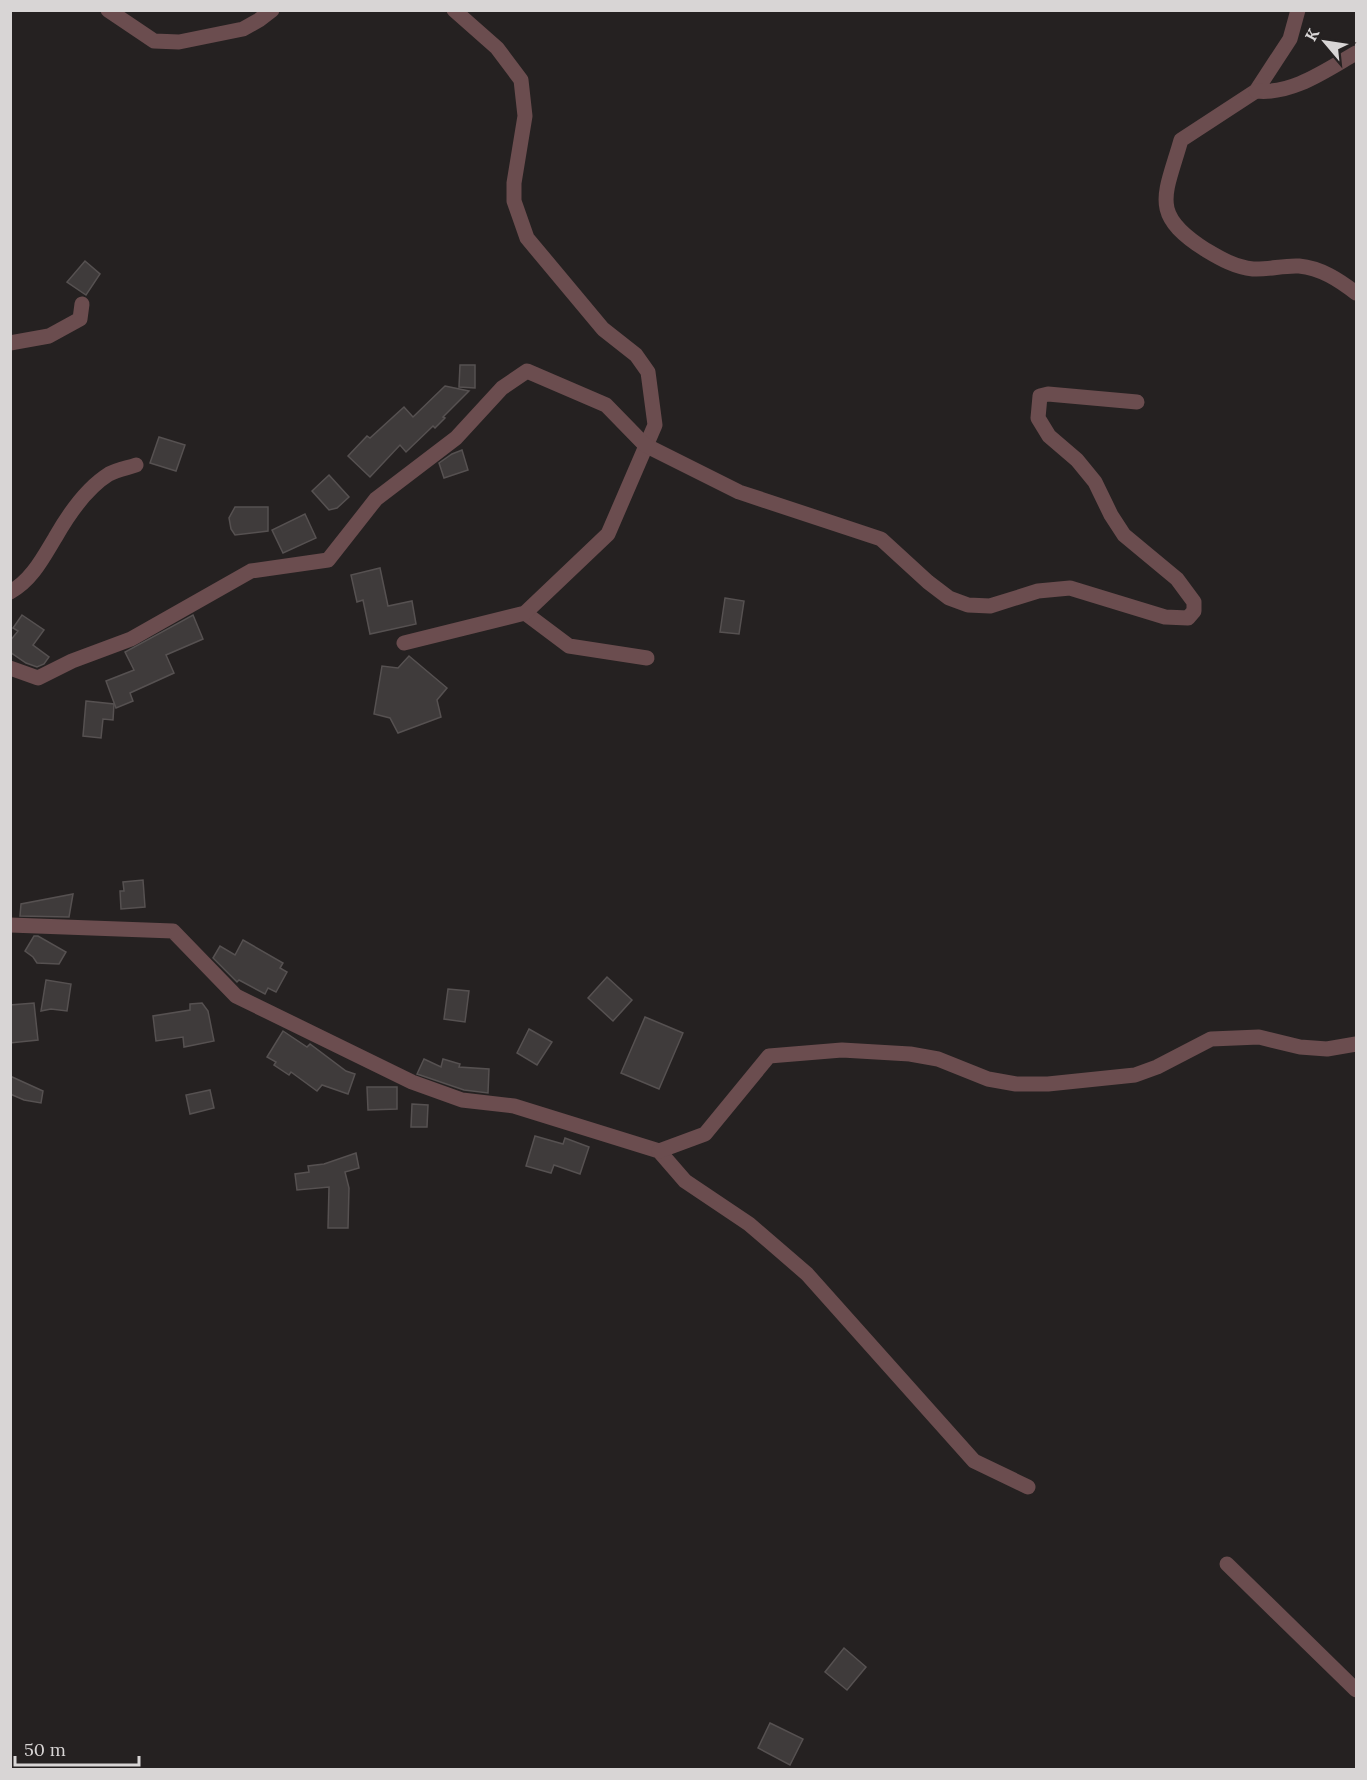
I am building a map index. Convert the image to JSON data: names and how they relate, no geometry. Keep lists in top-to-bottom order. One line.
{"scale_bar":"50 m","north":"top left"}
